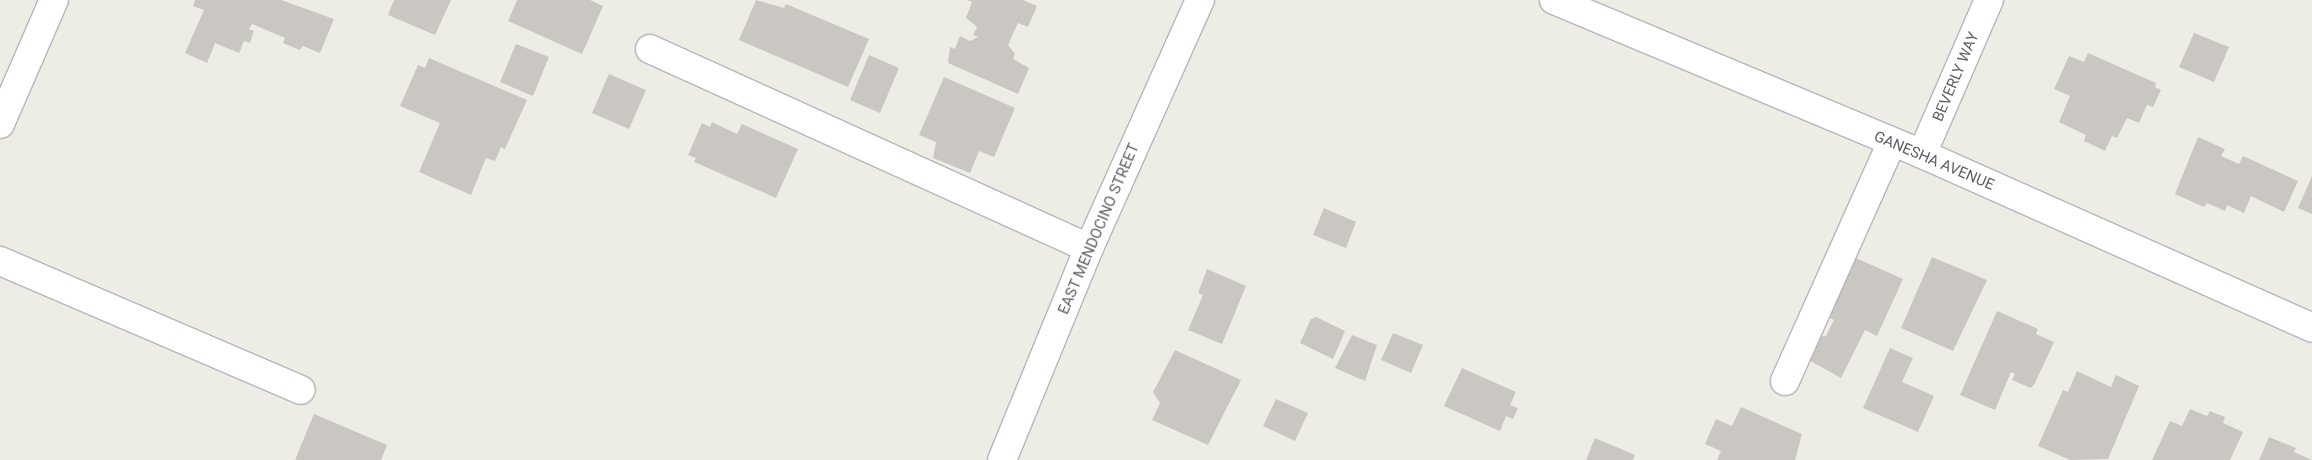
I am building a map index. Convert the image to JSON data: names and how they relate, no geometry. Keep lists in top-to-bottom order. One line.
{"streets":{"street":["BEVERLY WAY","GANESHA AVENUE","EAST MENDOCINO STREET"]},"crossings":[["BEVERLY WAY","GANESHA AVENUE"]]}
